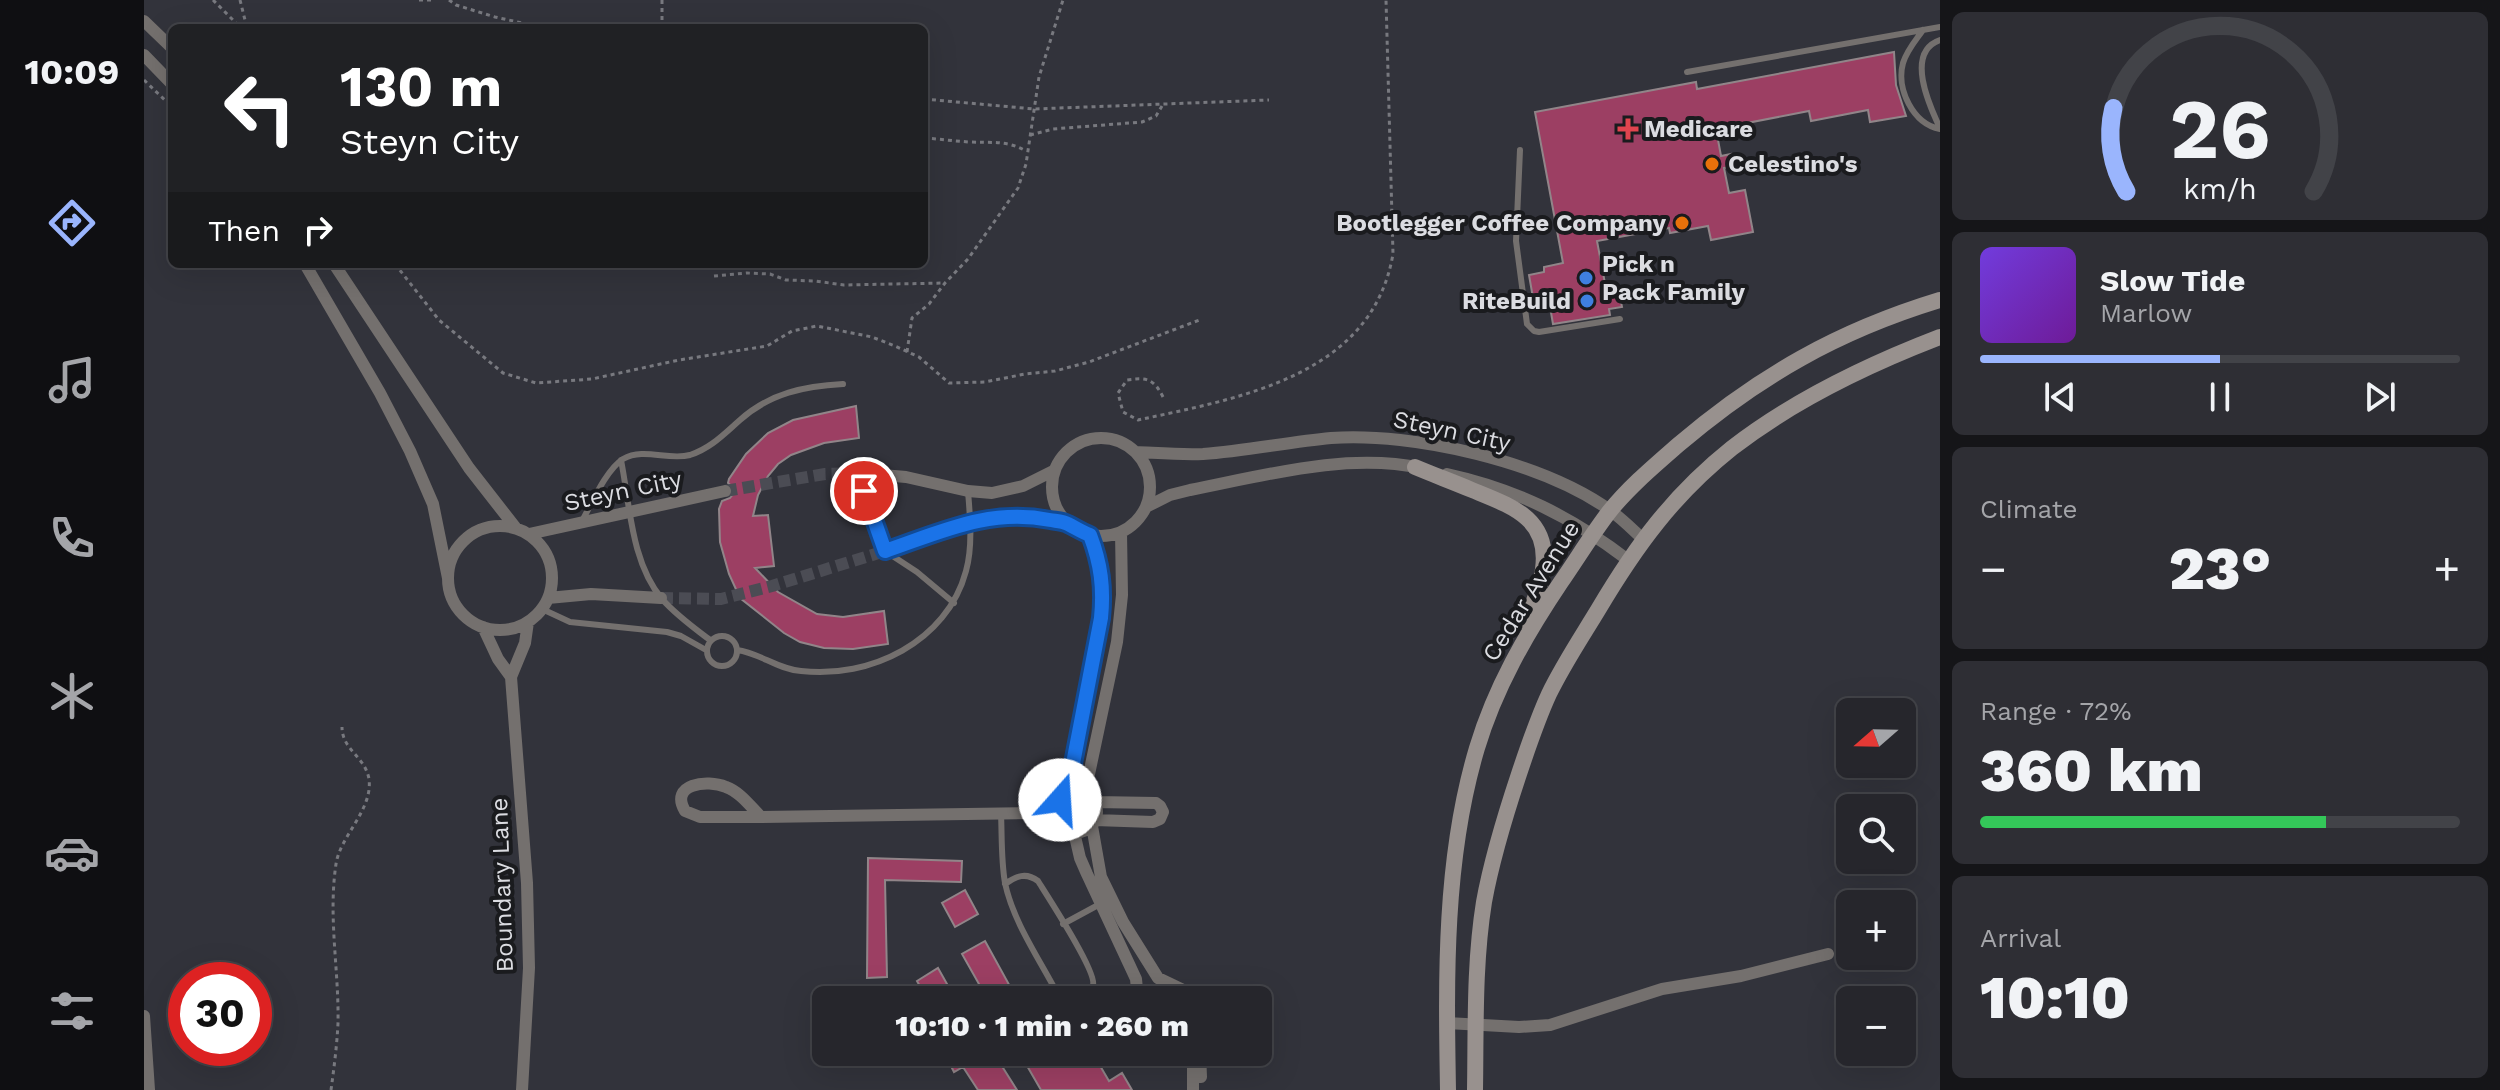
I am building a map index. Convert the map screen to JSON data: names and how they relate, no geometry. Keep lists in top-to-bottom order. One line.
{"streets":{"main road":["Cedar Avenue"],"street":["Steyn City","Boundary Lane"]},"crossings":[["Steyn City","Cedar Avenue"],["Steyn City","Boundary Lane"]],"places":{"health":["Medicare"],"other":["Celestino's","Bootlegger Coffee Company","Pick n Pack Family","RiteBuild"]},"north":"left","page":{"tabs":"10:09","turn":["130 m","Steyn City"],"then":"Then","song":["Slow Tide","Marlow"],"tile":["Climate",["Range · 72%","360 km"],["Arrival","10:10"]],"heat":["−","23°","+"],"map_buttons":["+","−"],"limit":"30","trip":"10:10 · 1 min · 260 m","gauge":["26","km/h"]}}
